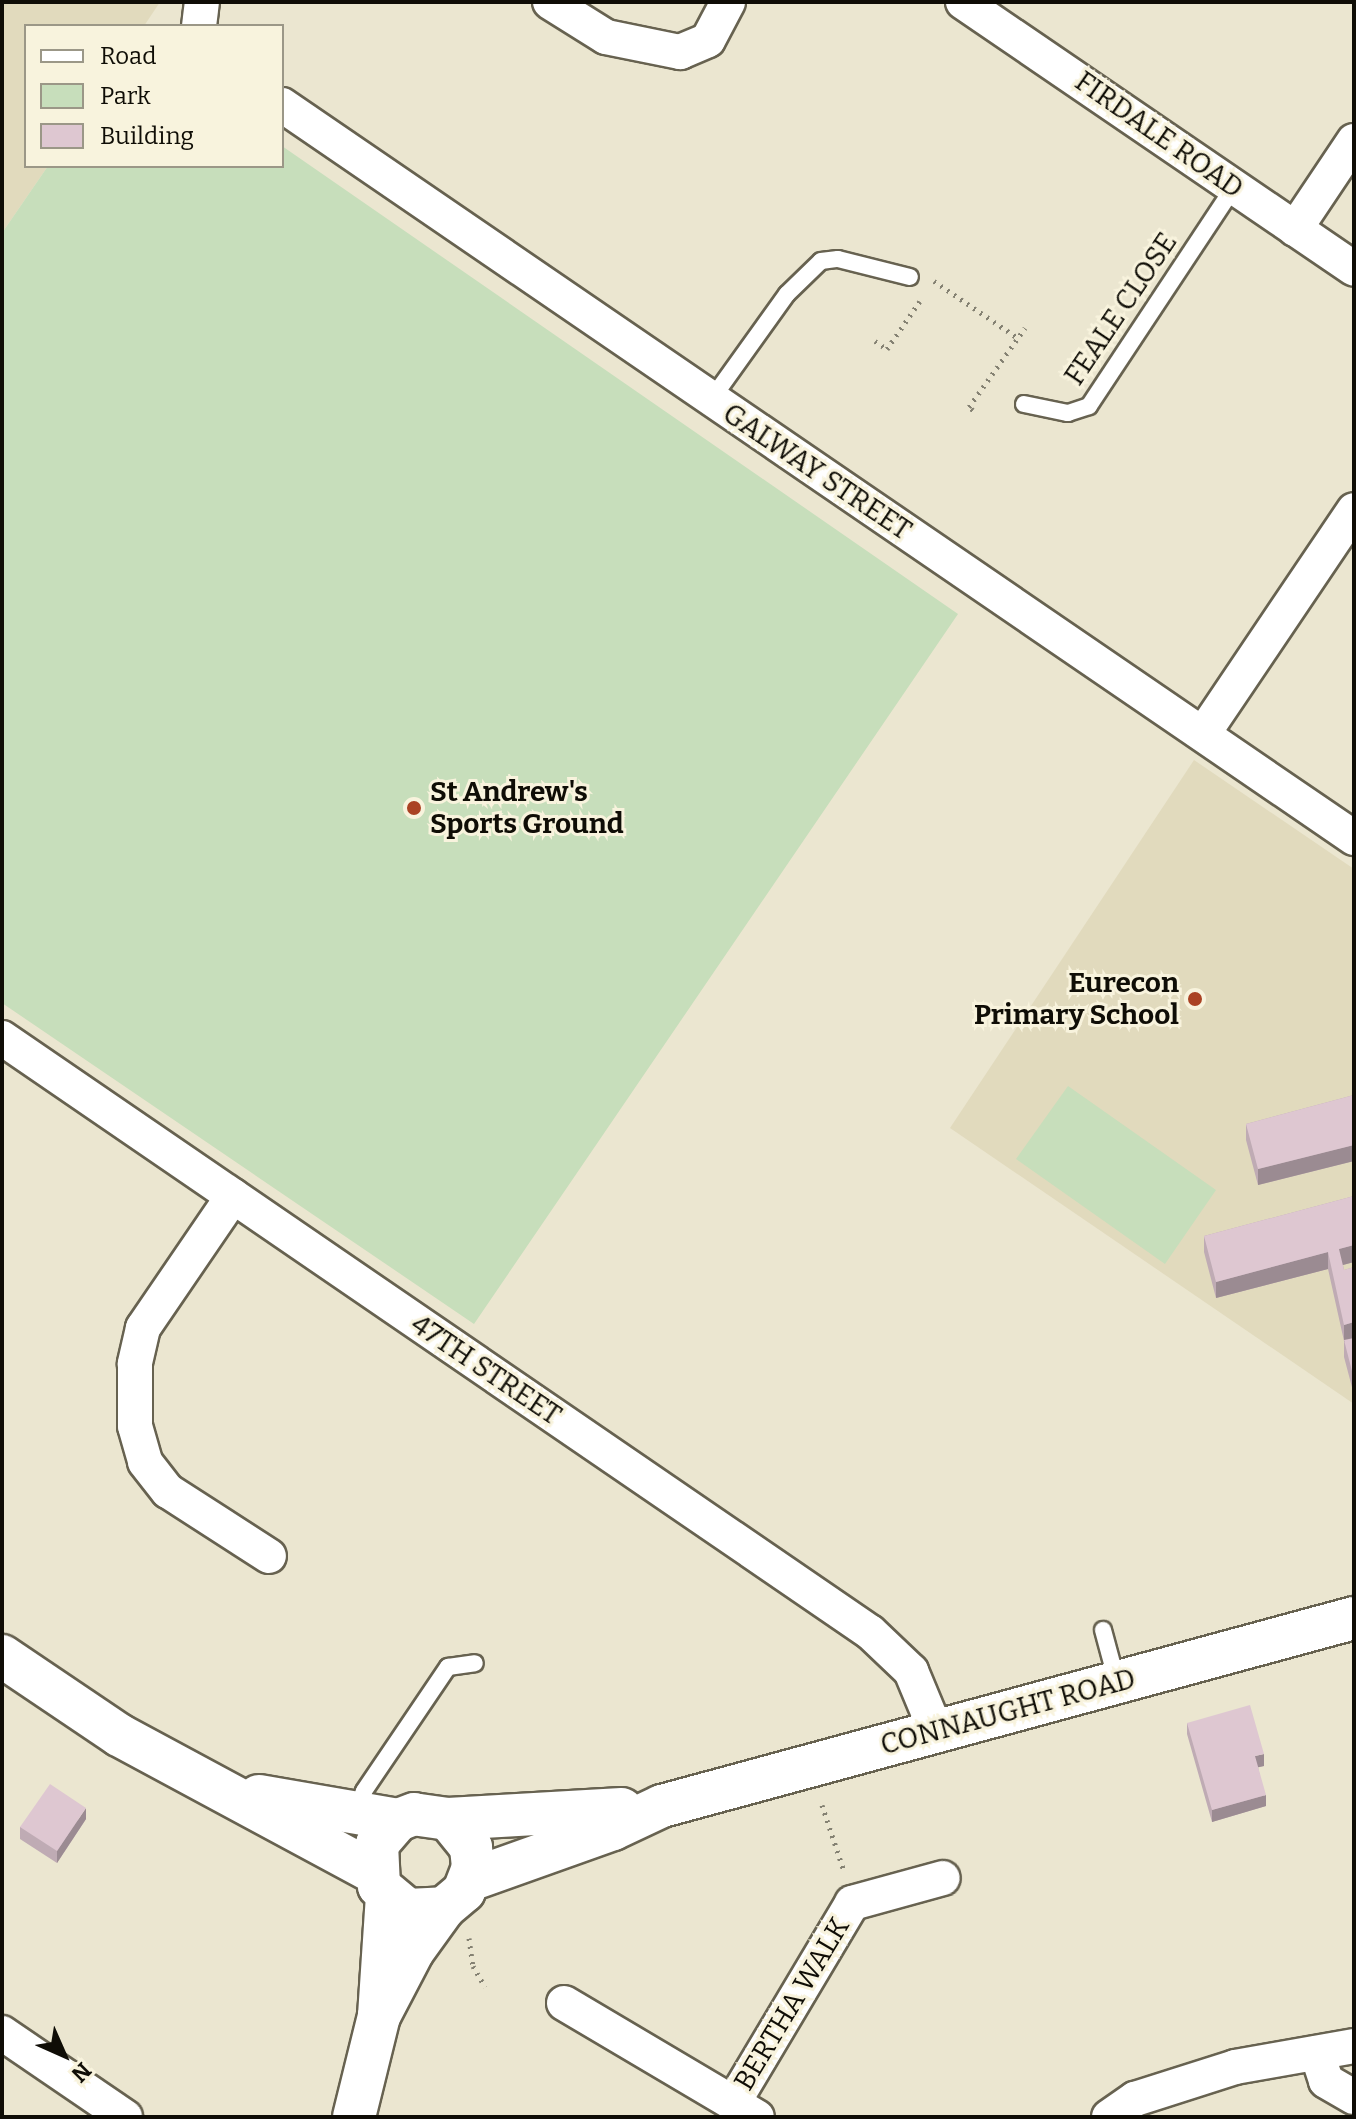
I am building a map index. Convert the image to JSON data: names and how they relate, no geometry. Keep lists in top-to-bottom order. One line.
{"streets":{"street":["FIRDALE ROAD","GALWAY STREET","47TH STREET","CONNAUGHT ROAD","BERTHA WALK"],"lane":["FEALE CLOSE"]},"crossings":[["FIRDALE ROAD","FEALE CLOSE"],["47TH STREET","CONNAUGHT ROAD"]],"places":["St Andrew's Sports Ground","Eurecon Primary School"],"legend":["Road","Park","Building"],"north":"bottom right"}
